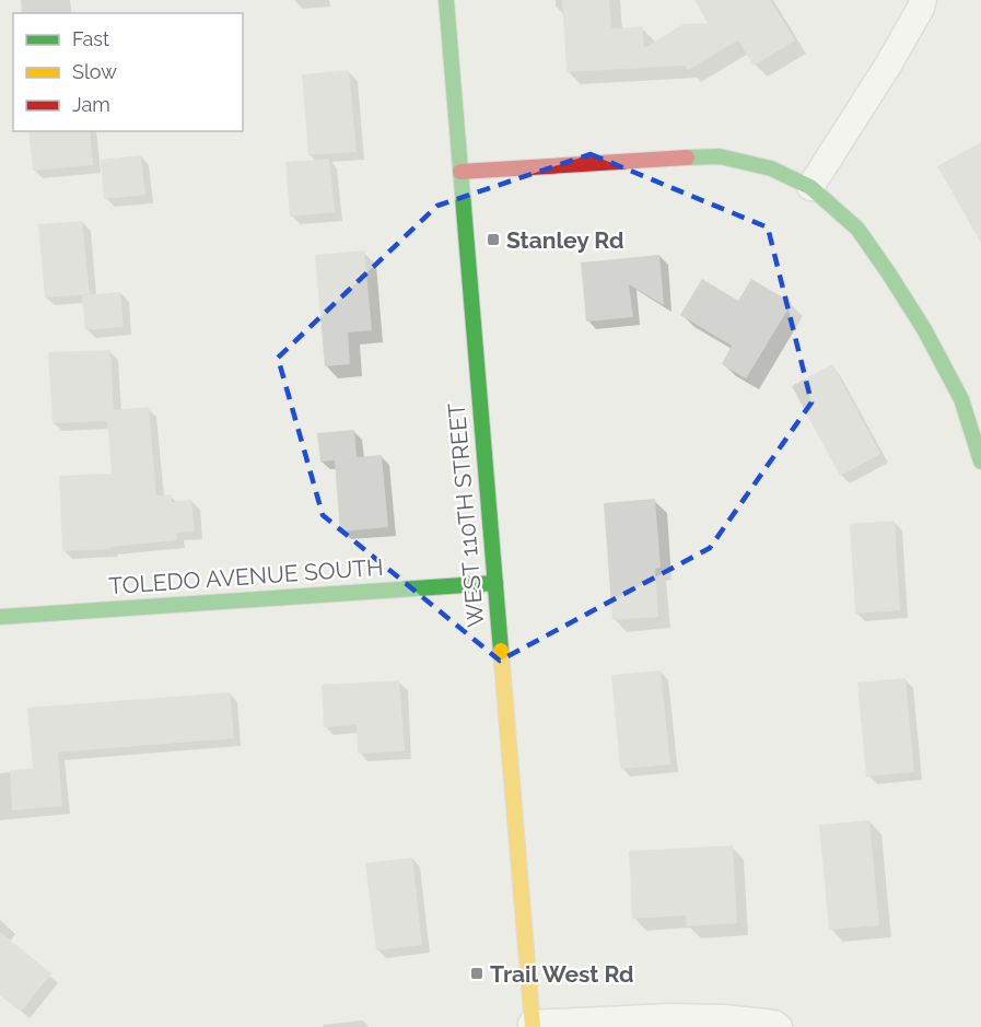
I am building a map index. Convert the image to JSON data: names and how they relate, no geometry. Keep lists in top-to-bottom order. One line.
{"streets":{"street":["WEST 110TH STREET","TOLEDO AVENUE SOUTH"]},"crossings":[["WEST 110TH STREET","TOLEDO AVENUE SOUTH"]],"places":{"transit":["Stanley Rd","Trail West Rd"]},"legend":["Fast","Slow","Jam"]}
